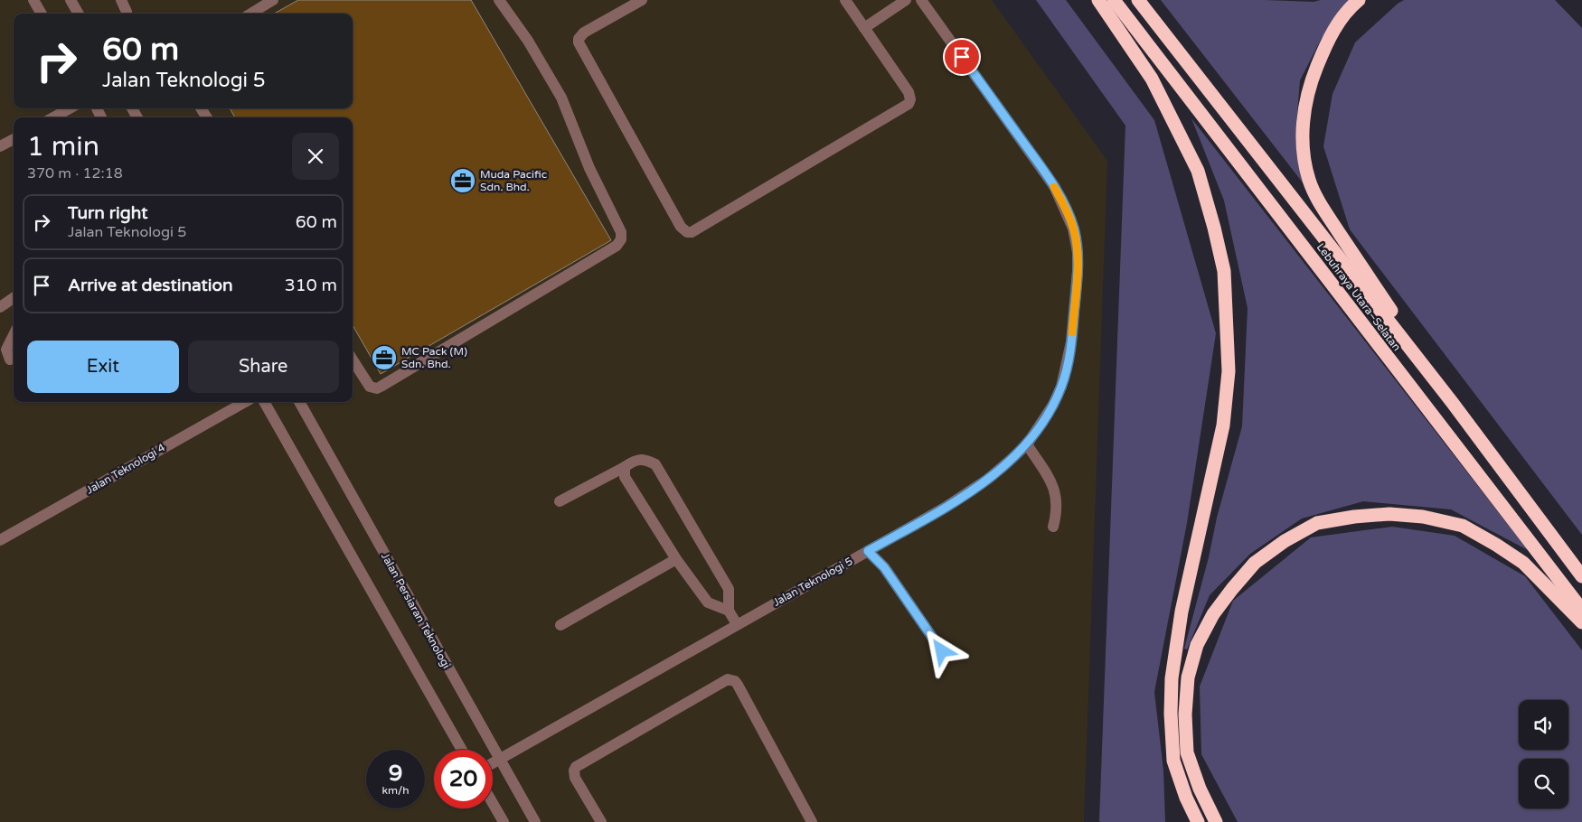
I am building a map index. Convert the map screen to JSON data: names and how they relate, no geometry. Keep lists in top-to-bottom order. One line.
{"streets":{"highway":["Lebuhraya Utara–Selatan"],"street":["Jalan Teknologi 4","Jalan Teknologi 5","Jalan Persiaran Teknologi"]},"crossings":[["Jalan Teknologi 5","Jalan Persiaran Teknologi"]],"places":{"office":["Muda Pacific Sdn. Bhd.","MC Pack (M) Sdn. Bhd."]},"page":{"turn":["60 m","Jalan Teknologi 5"],"heading":["1 min","370 m · 12:18"],"list":[{"name":"Turn right","note":"Jalan Teknologi 5","value":"60 m"},{"name":"Arrive at destination","value":"310 m"}],"buttons":["Exit","Share"],"speed":"9 km/h","limit":"20"}}
